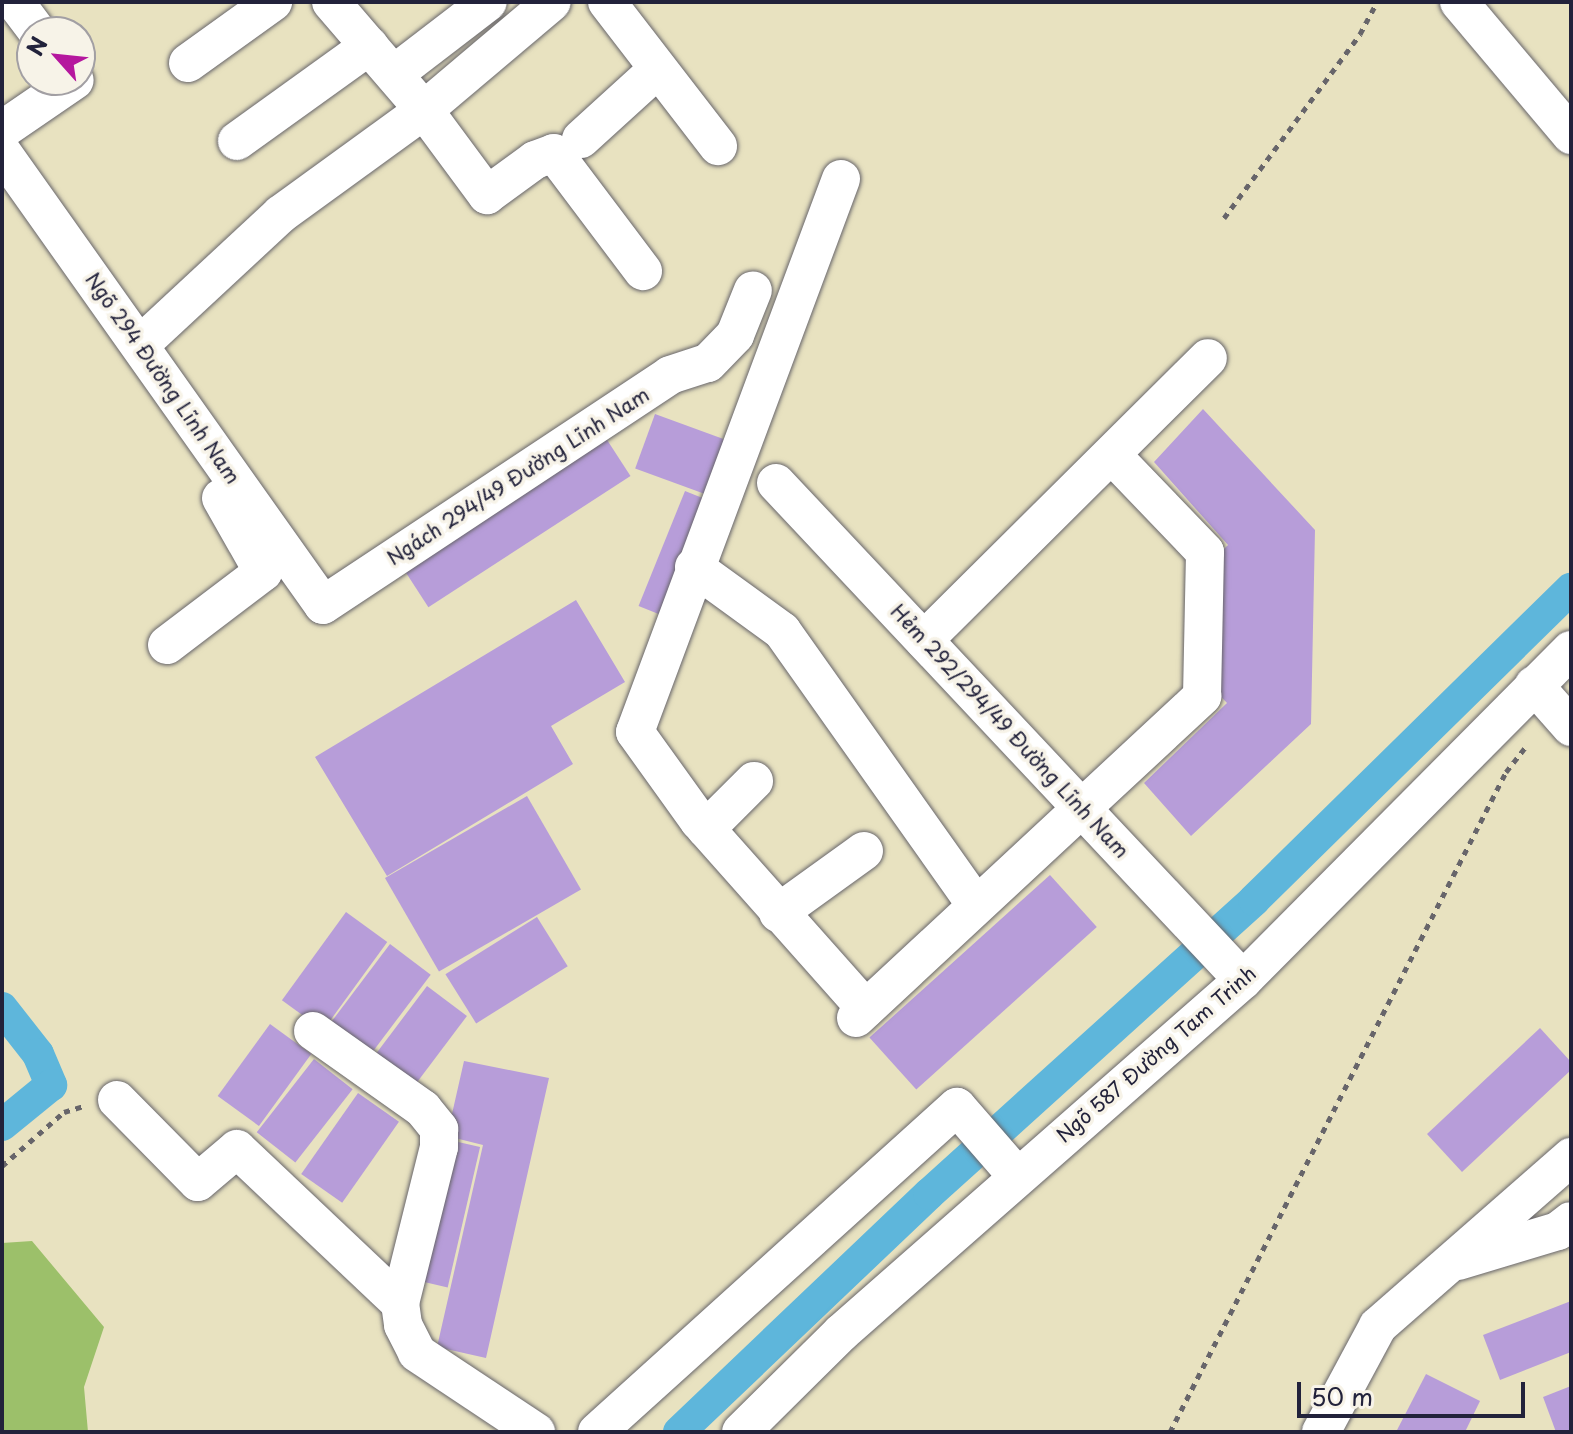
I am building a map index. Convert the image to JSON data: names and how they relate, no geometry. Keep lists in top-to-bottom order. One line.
{"streets":{"street":["Ngõ 294 Đường Lĩnh Nam","Ngách 294/49 Đường Lĩnh Nam","Hẻm 292/294/49 Đường Lĩnh Nam","Ngõ 587 Đường Tam Trinh"]},"crossings":[["Ngõ 294 Đường Lĩnh Nam","Ngách 294/49 Đường Lĩnh Nam"],["Hẻm 292/294/49 Đường Lĩnh Nam","Ngõ 587 Đường Tam Trinh"]],"scale_bar":"50 m","north":"top left"}
